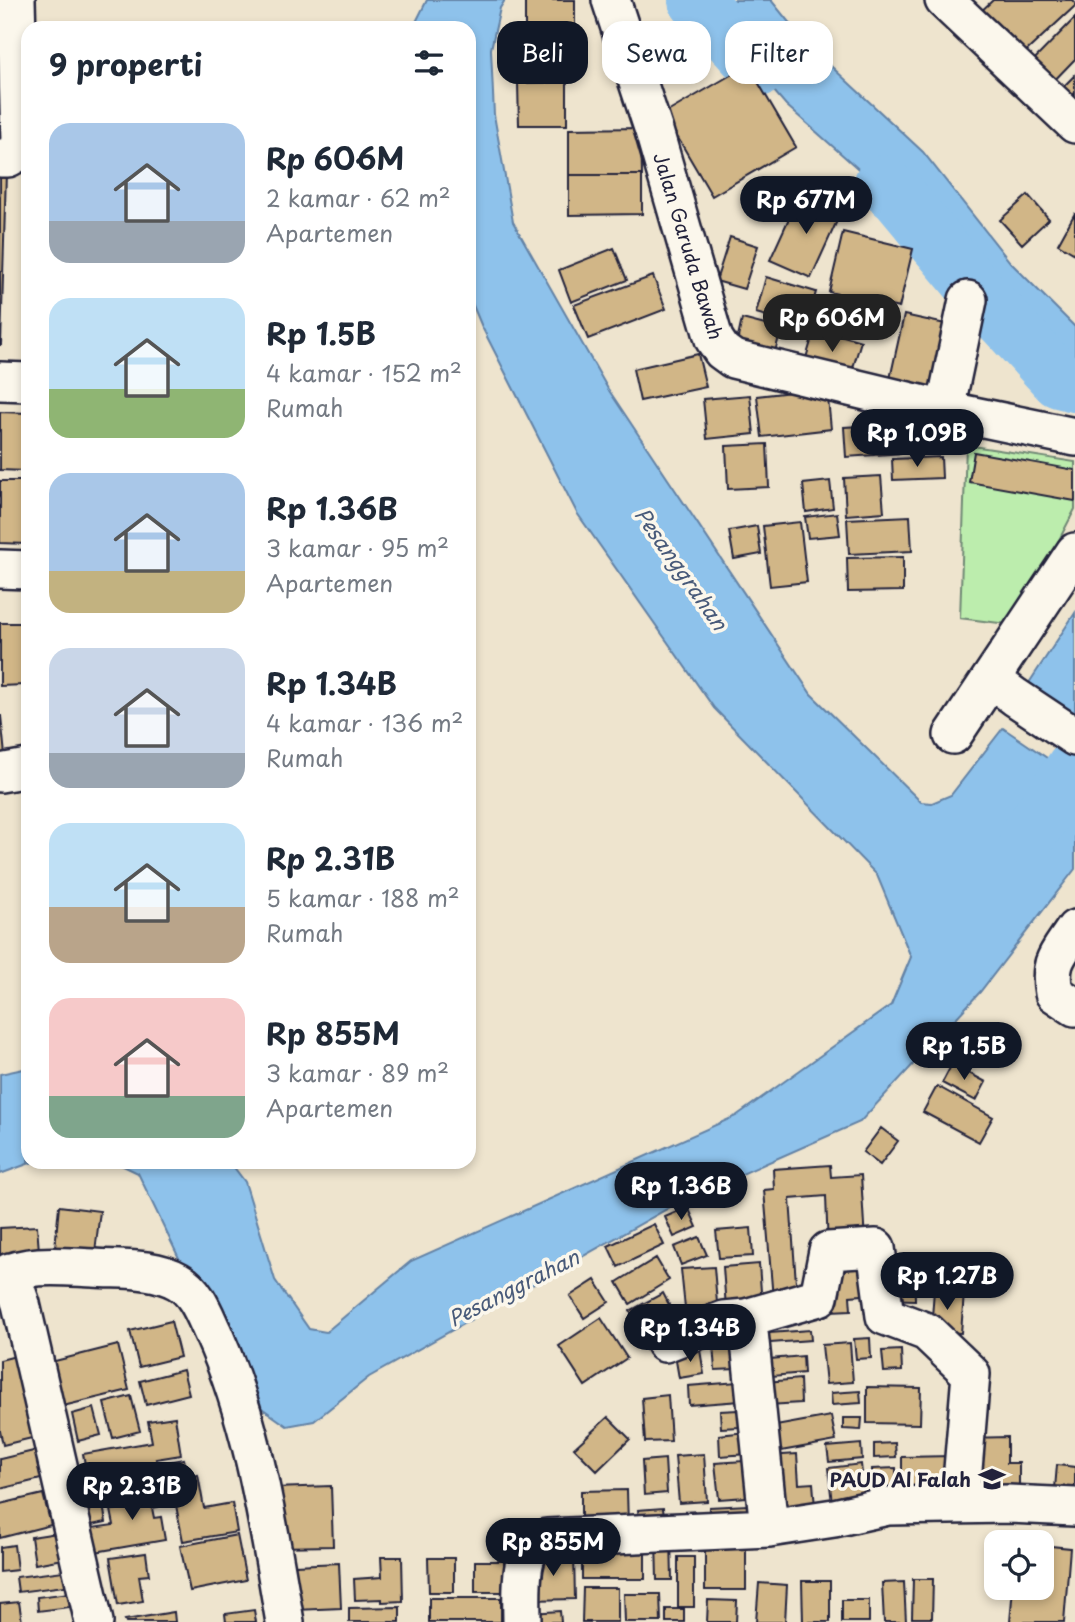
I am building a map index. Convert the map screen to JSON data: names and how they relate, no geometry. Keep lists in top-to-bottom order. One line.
{"streets":{"street":["Jalan Garuda Bawah"]},"water":["Pesanggrahan"],"places":{"school or university":["PAUD Al Falah"]},"page":{"chip":["Beli","Sewa","Filter"],"heading":"9 properti","list":[{"name":"Rp 606M","note":"2 kamar · 62 m² · Apartemen"},{"name":"Rp 1.5B","note":"4 kamar · 152 m² · Rumah"},{"name":"Rp 1.36B","note":"3 kamar · 95 m² · Apartemen"},{"name":"Rp 1.34B","note":"4 kamar · 136 m² · Rumah"},{"name":"Rp 2.31B","note":"5 kamar · 188 m² · Rumah"},{"name":"Rp 855M","note":"3 kamar · 89 m² · Apartemen"}],"price":["Rp 677M","Rp 606M","Rp 1.09B","Rp 1.5B","Rp 1.36B","Rp 1.27B","Rp 1.34B","Rp 2.31B","Rp 855M"]}}
